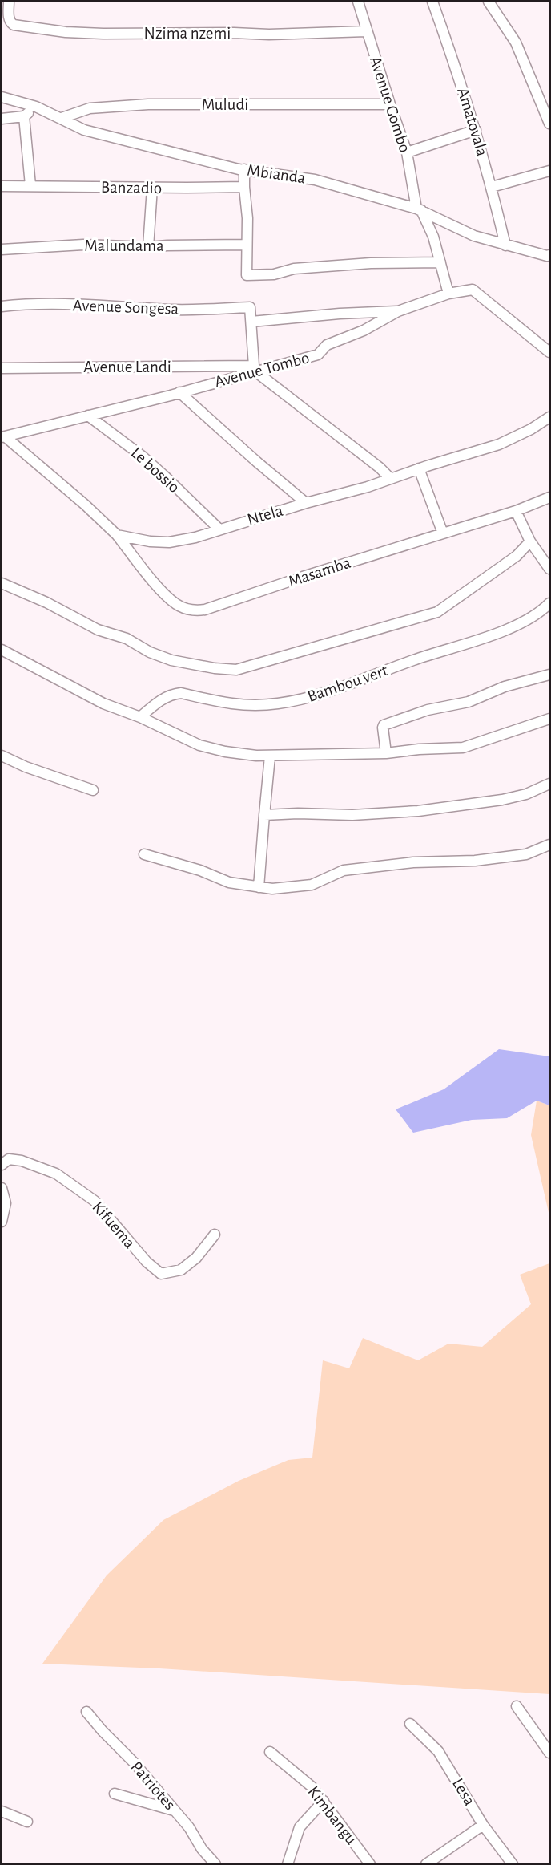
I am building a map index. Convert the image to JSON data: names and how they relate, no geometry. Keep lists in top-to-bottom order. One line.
{"streets":{"street":["Nzima nzemi","Muludi","Avenue Gombo","Amatovala","Mbianda","Banzadio","Malundama","Avenue Songesa","Avenue Landi","Avenue Tombo","Le bossio","Ntela","Masamba","Bambou vert","Kifuema","Patriotes","Lesa","Kimbangu"]},"crossings":[["Nzima nzemi","Avenue Gombo"],["Muludi","Avenue Gombo"],["Muludi","Mbianda"],["Avenue Gombo","Mbianda"],["Avenue Gombo","Avenue Tombo"],["Amatovala","Mbianda"],["Avenue Landi","Avenue Tombo"],["Avenue Tombo","Le bossio"],["Le bossio","Ntela"],["Ntela","Masamba"]]}
